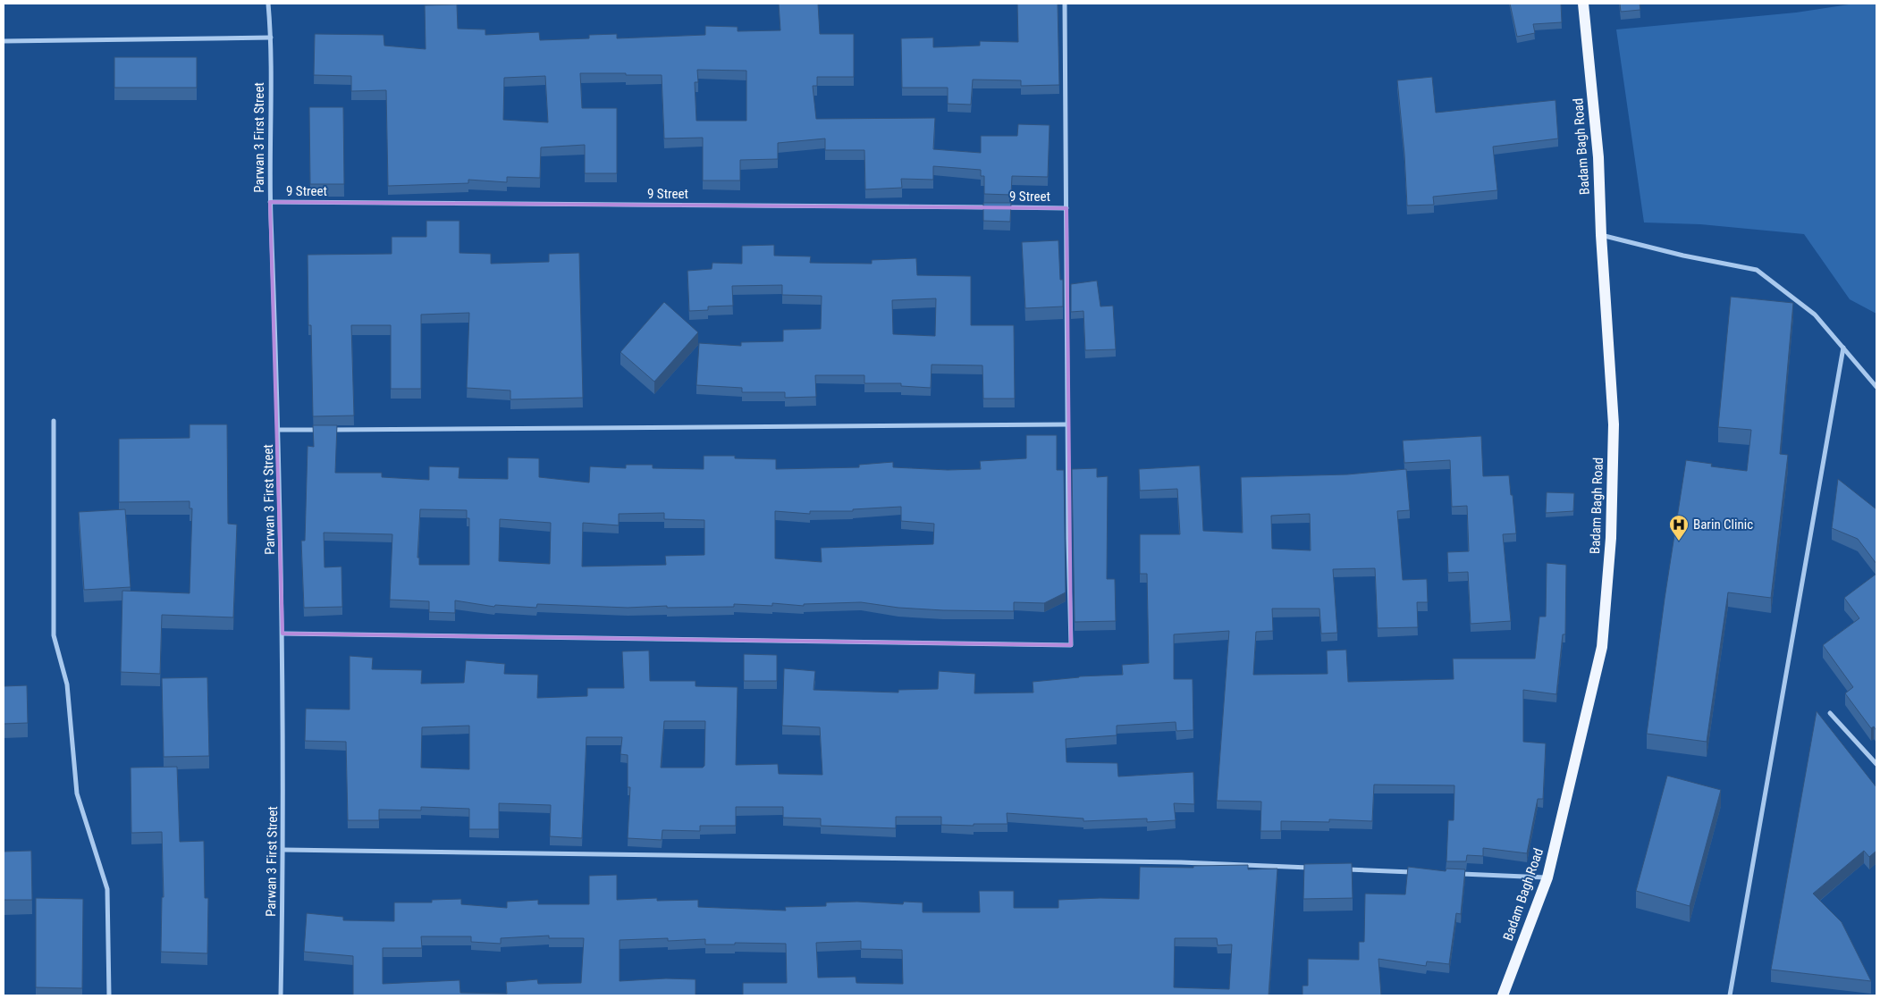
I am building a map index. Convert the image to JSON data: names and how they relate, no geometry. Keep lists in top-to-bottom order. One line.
{"streets":{"main road":["Badam Bagh Road"],"street":["Parwan 3 First Street","9 Street"]},"crossings":[["Parwan 3 First Street","9 Street"]],"places":{"hospital":["Barin Clinic"]}}
